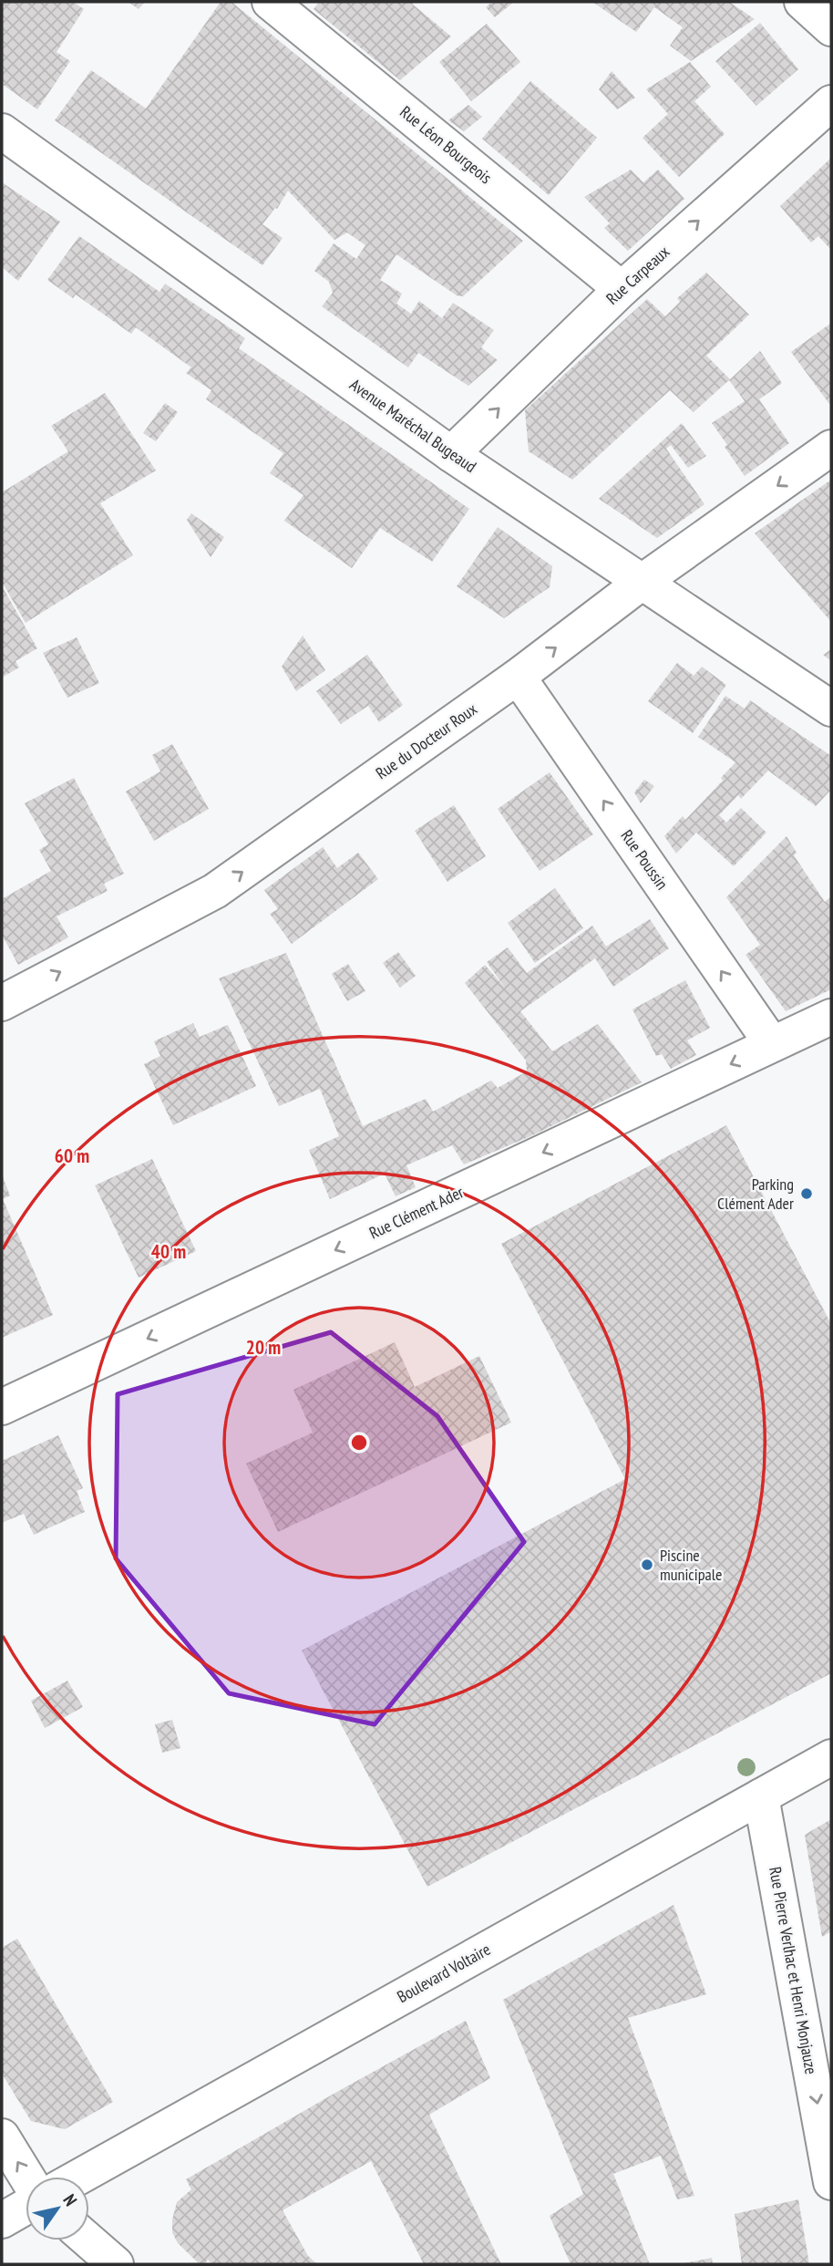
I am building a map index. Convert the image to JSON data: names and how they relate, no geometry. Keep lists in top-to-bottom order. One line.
{"streets":{"street":["Rue Léon Bourgeois","Rue Carpeaux","Avenue Maréchal Bugeaud","Rue du Docteur Roux","Rue Poussin","Rue Clément Ader","Rue Pierre Verlhac et Henri Monjauze","Boulevard Voltaire"]},"crossings":[["Rue Léon Bourgeois","Rue Carpeaux"],["Rue Carpeaux","Avenue Maréchal Bugeaud"],["Avenue Maréchal Bugeaud","Rue du Docteur Roux"],["Rue du Docteur Roux","Rue Poussin"],["Rue Poussin","Rue Clément Ader"],["Rue Pierre Verlhac et Henri Monjauze","Boulevard Voltaire"]],"one_way":["Rue Carpeaux","Rue Poussin","Rue Clément Ader","Rue Pierre Verlhac et Henri Monjauze"],"places":["Parking Clément Ader","Piscine municipale"],"north":"top right","rings":["60 m","40 m","20 m"]}
